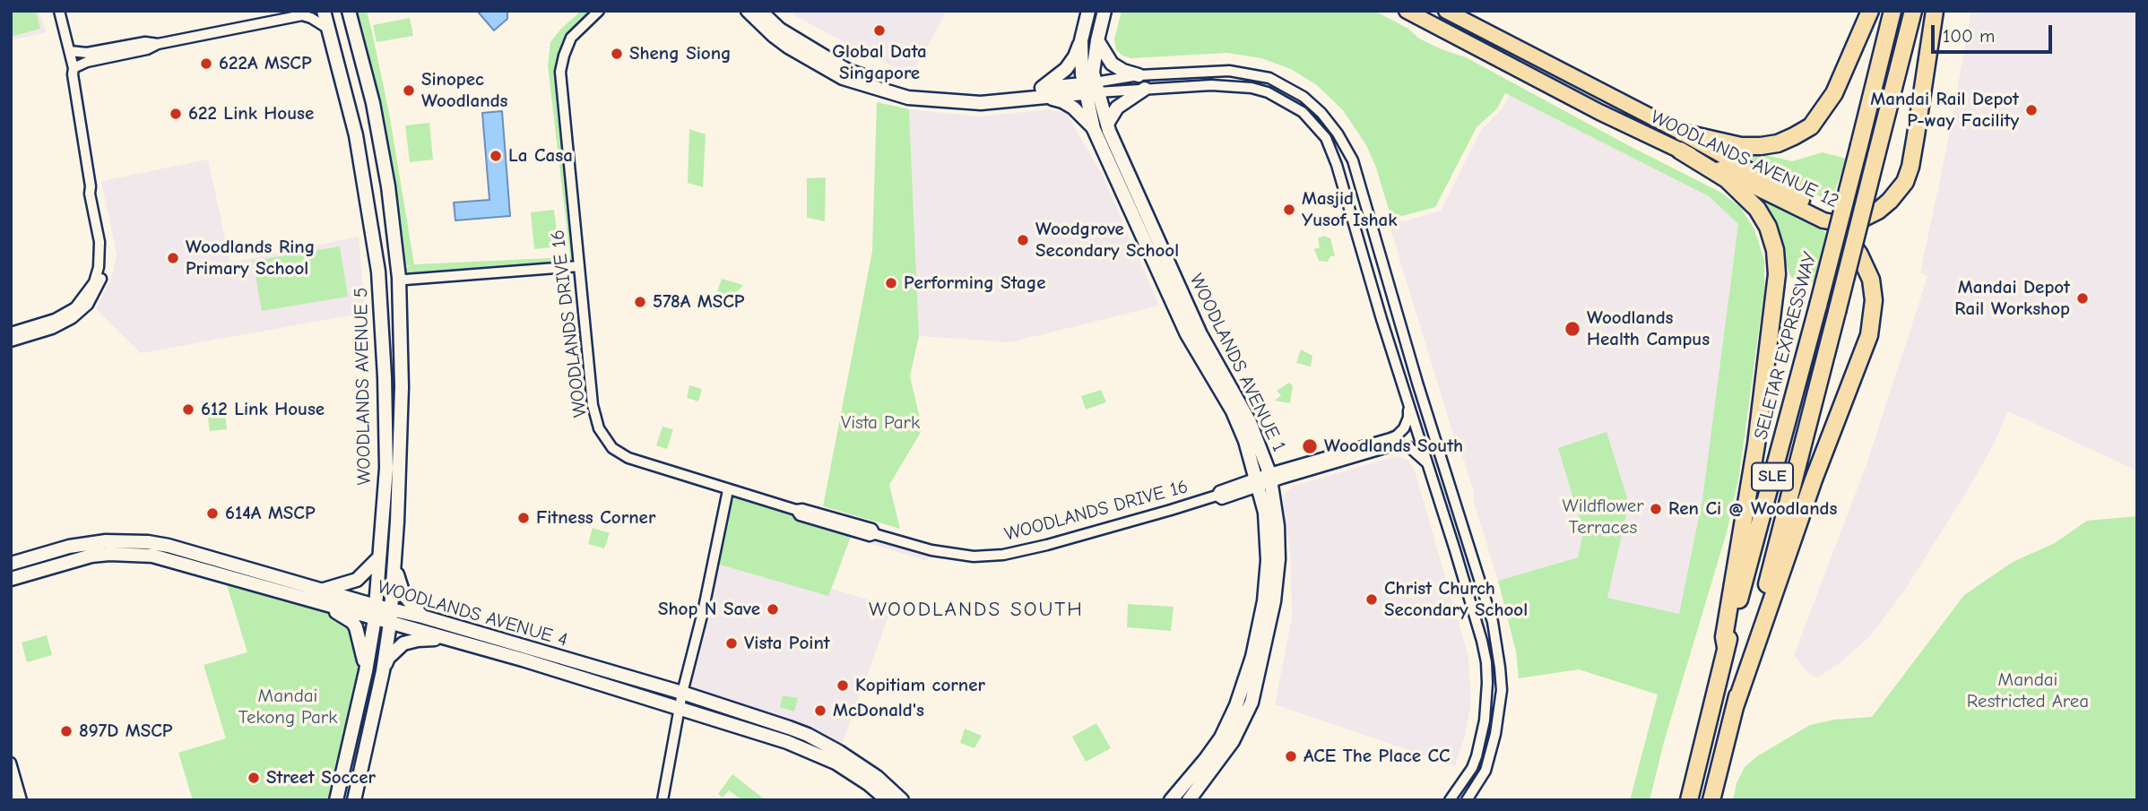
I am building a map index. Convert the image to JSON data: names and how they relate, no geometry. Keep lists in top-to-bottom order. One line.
{"streets":{"highway":["SELETAR EXPRESSWAY","SLE"],"main road":["WOODLANDS AVENUE 12"],"street":["WOODLANDS DRIVE 16","WOODLANDS AVENUE 1","WOODLANDS AVENUE 5","WOODLANDS AVENUE 4"]},"crossings":[["WOODLANDS DRIVE 16","WOODLANDS AVENUE 1"],["WOODLANDS AVENUE 5","WOODLANDS AVENUE 4"]],"districts":["WOODLANDS SOUTH"],"parks":["Vista Park","Wildflower Terraces","Mandai Restricted Area","Mandai Tekong Park"],"places":["Global Data Singapore","Sheng Siong","622A MSCP","Sinopec Woodlands","Mandai Rail Depot P-way Facility","622 Link House","La Casa","Masjid Yusof Ishak","Woodgrove Secondary School","Woodlands Ring Primary School","Performing Stage","Mandai Depot Rail Workshop","578A MSCP","Woodlands Health Campus","612 Link House","Woodlands South","Ren Ci @ Woodlands","614A MSCP","Fitness Corner","Christ Church Secondary School","Shop N Save","Vista Point","Kopitiam corner","McDonald's","897D MSCP","ACE The Place CC","Street Soccer"],"scale_bar":"100 m"}
